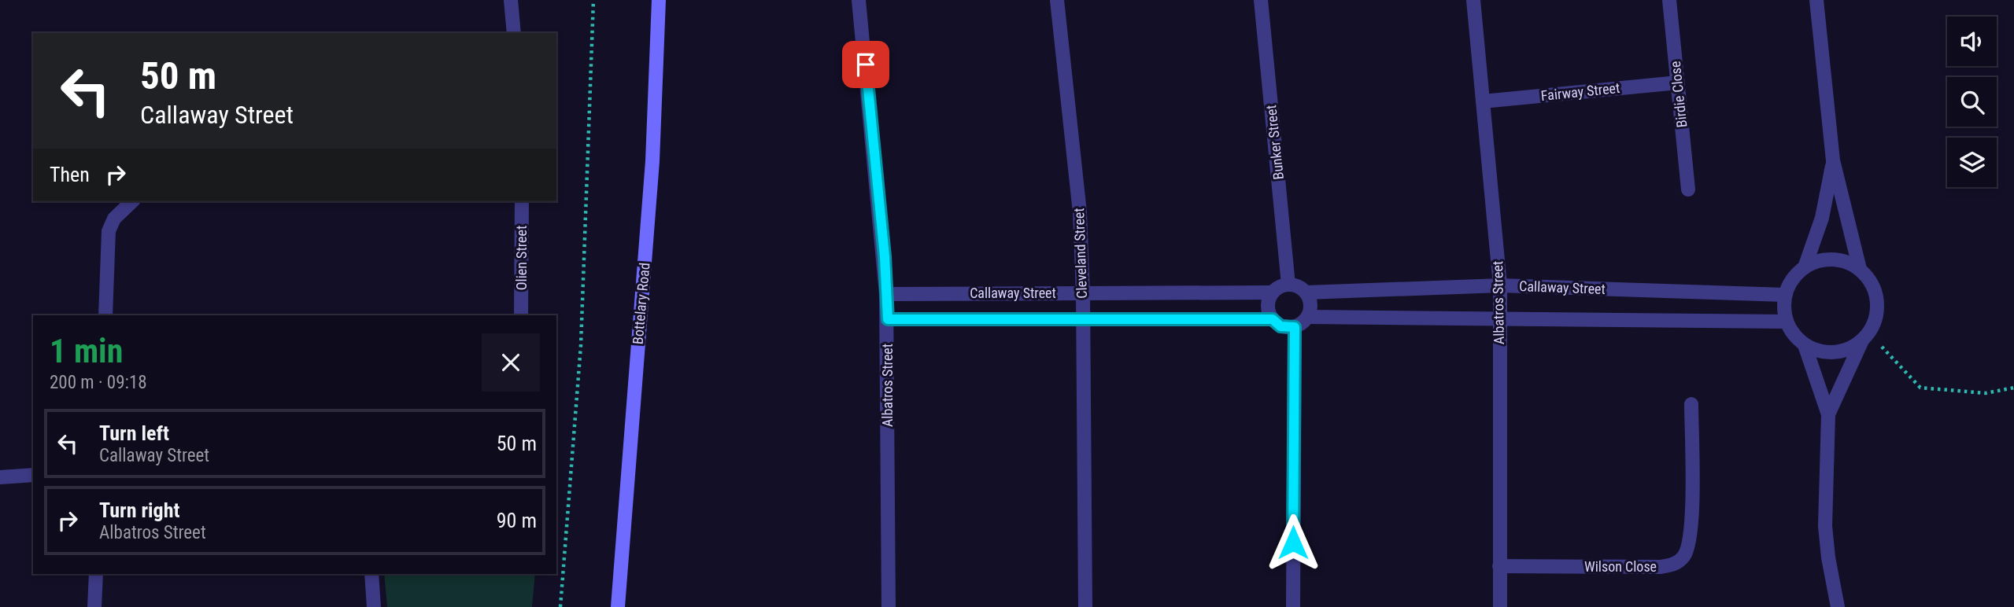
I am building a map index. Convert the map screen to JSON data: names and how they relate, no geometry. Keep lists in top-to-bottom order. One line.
{"streets":{"main road":["Bottelary Road"],"street":["Fairway Street","Birdie Close","Bunker Street","Cleveland Street","Olien Street","Callaway Street","Albatros Street","Wilson Close"]},"crossings":[["Fairway Street","Birdie Close"],["Fairway Street","Albatros Street"],["Bunker Street","Callaway Street"],["Cleveland Street","Callaway Street"],["Callaway Street","Albatros Street"],["Albatros Street","Wilson Close"]],"page":{"turn":["50 m","Callaway Street"],"then":"Then","heading":["1 min","200 m · 09:18"],"list":[{"name":"Turn left","note":"Callaway Street","value":"50 m"},{"name":"Turn right","note":"Albatros Street","value":"90 m"}]}}
